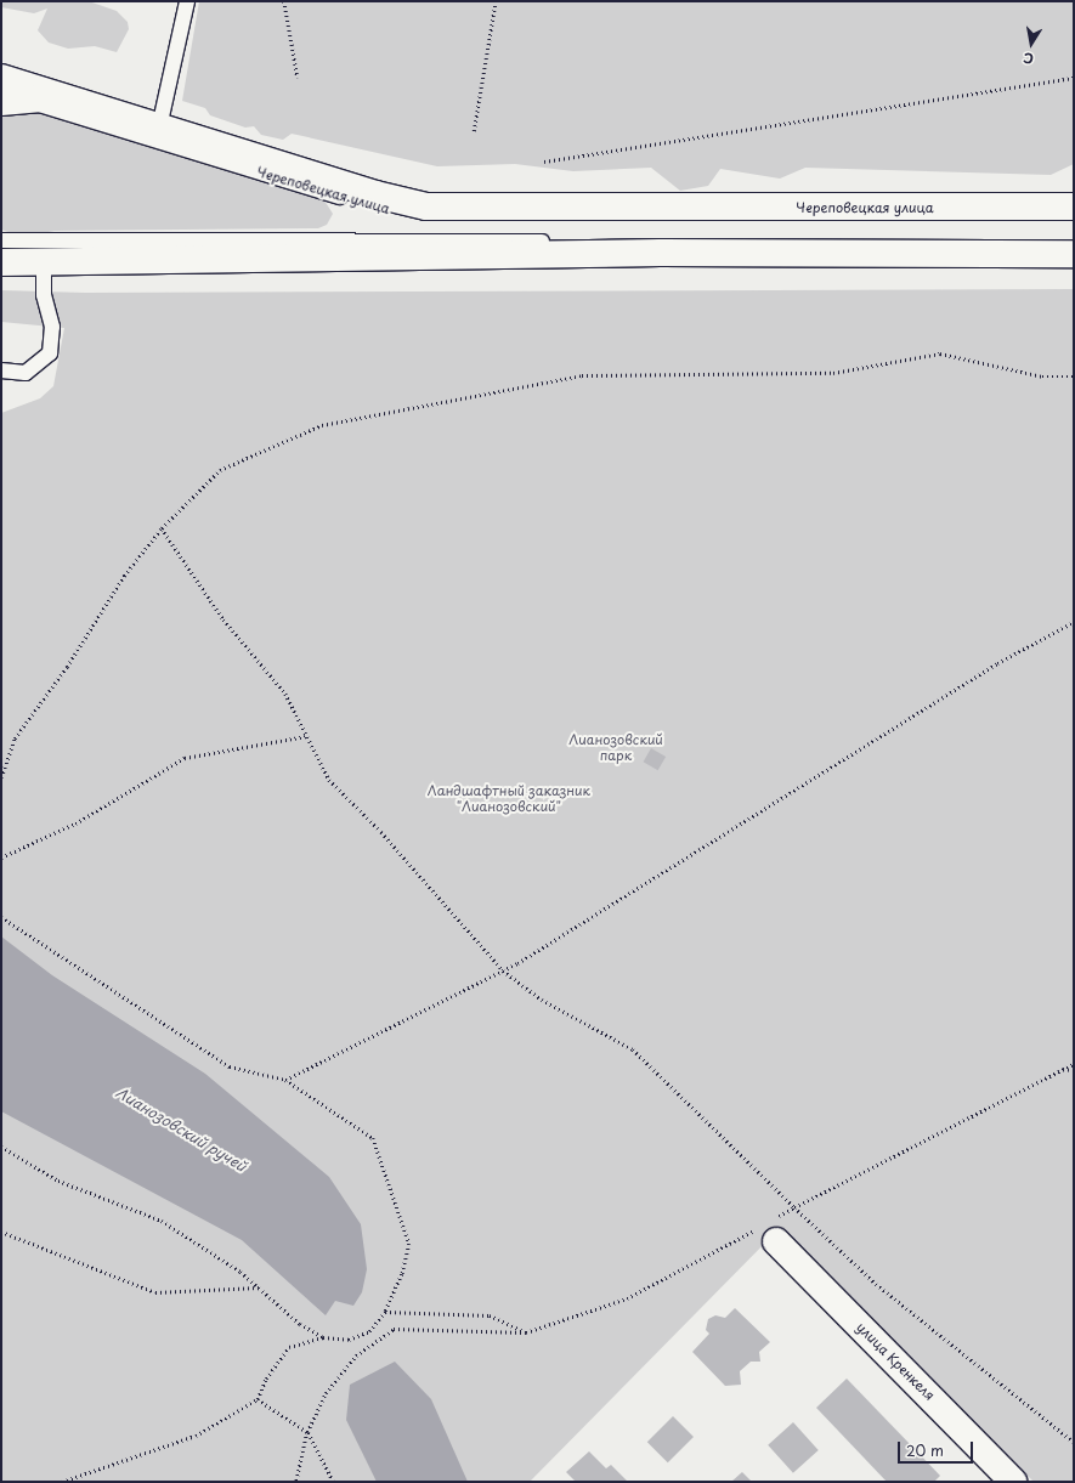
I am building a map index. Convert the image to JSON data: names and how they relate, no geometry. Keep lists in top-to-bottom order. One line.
{"streets":{"main road":["Череповецкая улица","улица Кренкеля"]},"water":["Лианозовский ручей"],"parks":["Лианозовский парк","Ландшафтный заказник \"Лианозовский\""],"scale_bar":"20 m","north":"bottom"}
